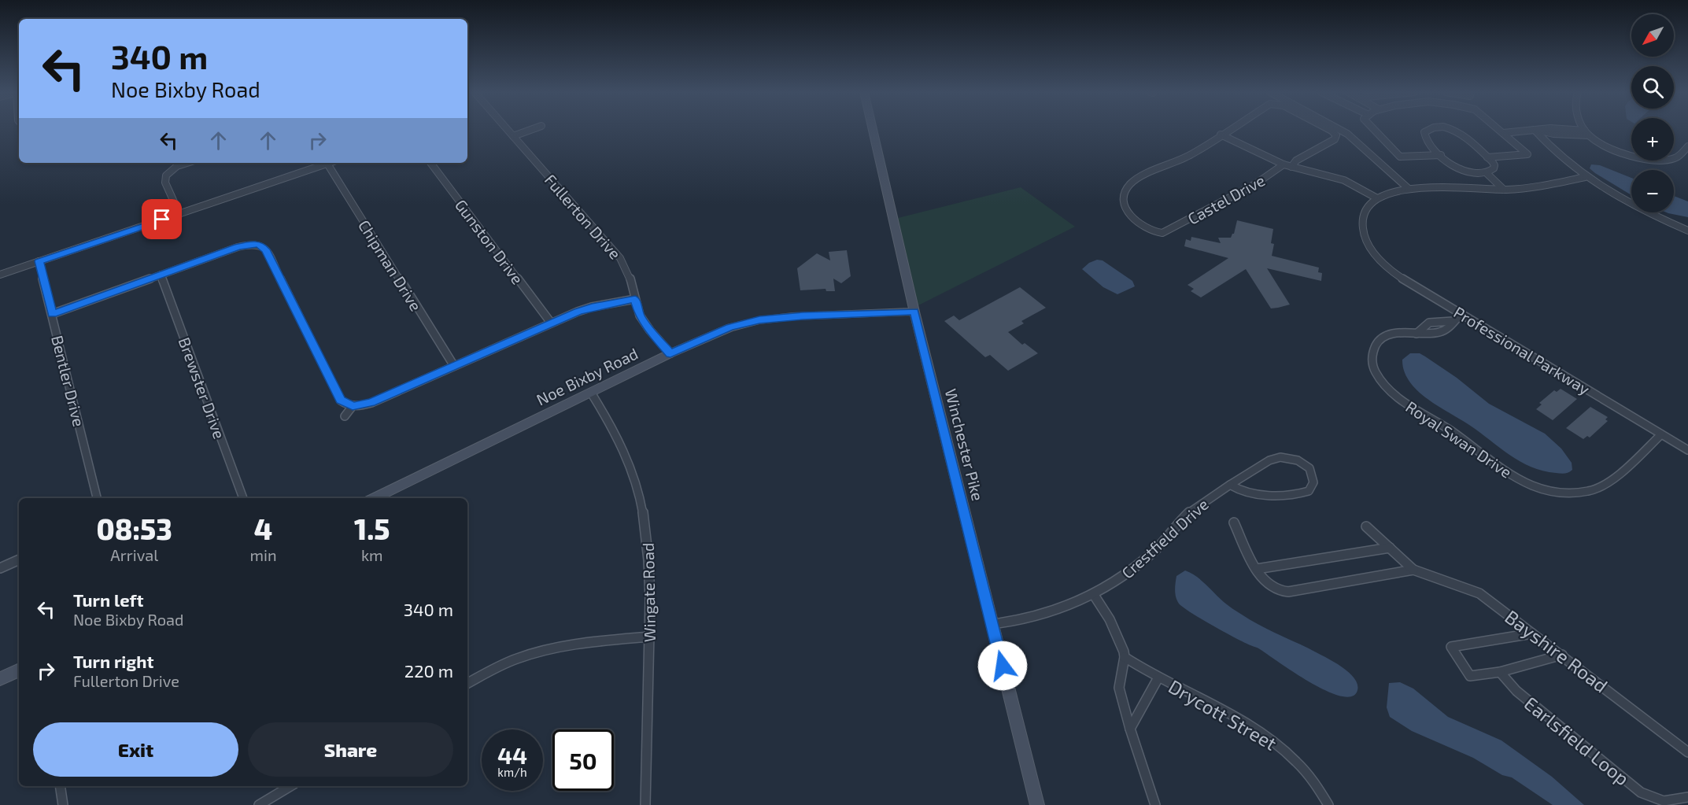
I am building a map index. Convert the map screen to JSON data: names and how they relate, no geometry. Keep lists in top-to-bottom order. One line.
{"streets":{"main road":["Noe Bixby Road","Winchester Pike"],"street":["Castel Drive","Fullerton Drive","Gunston Drive","Chipman Drive","Professional Parkway","Bentler Drive","Brewster Drive","Royal Swan Drive","Crestfield Drive","Wingate Road","Bayshire Road","Drycott Street","Earlsfield Loop"]},"crossings":[["Fullerton Drive","Noe Bixby Road"],["Professional Parkway","Royal Swan Drive"],["Noe Bixby Road","Winchester Pike"],["Noe Bixby Road","Wingate Road"],["Winchester Pike","Crestfield Drive"]],"north":"bottom left","page":{"map_buttons":["+","−"],"turn":["340 m","Noe Bixby Road"],"eta":["08:53","Arrival","4","min","1.5","km"],"list":[{"name":"Turn left","note":"Noe Bixby Road","value":"340 m"},{"name":"Turn right","note":"Fullerton Drive","value":"220 m"}],"buttons":["Exit","Share"],"speed":"44 km/h","limit":"50"}}
